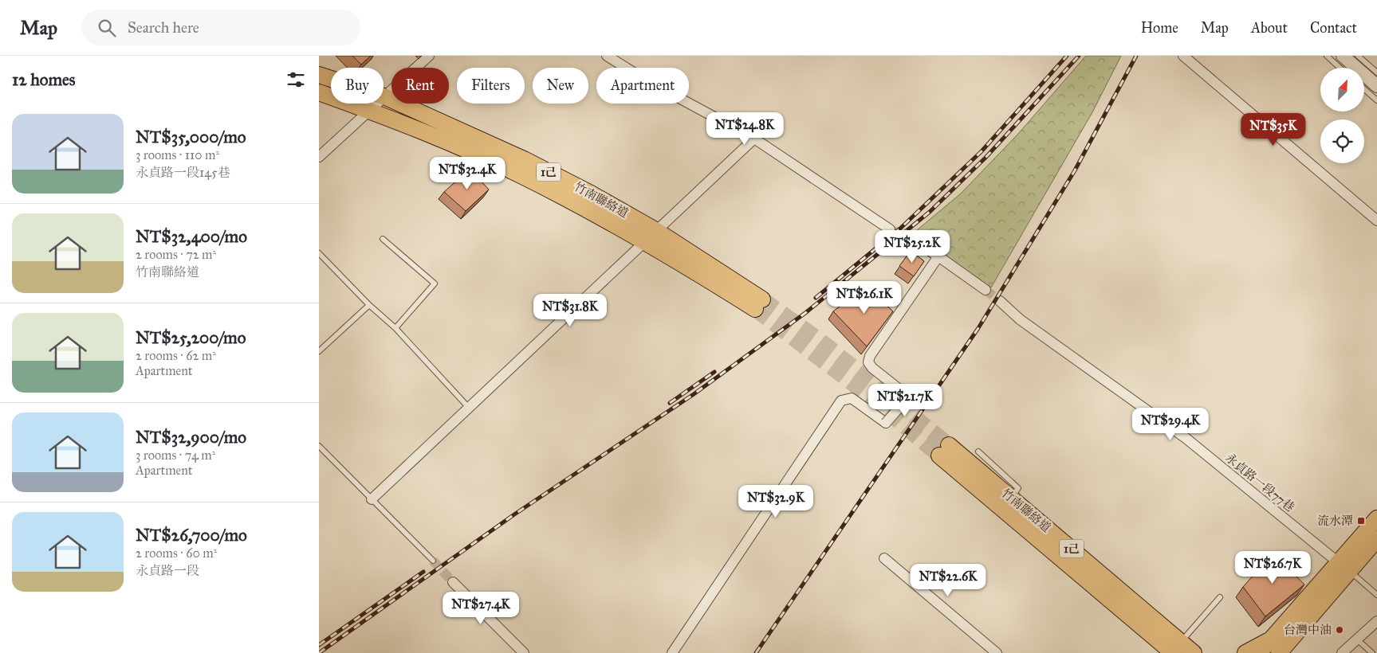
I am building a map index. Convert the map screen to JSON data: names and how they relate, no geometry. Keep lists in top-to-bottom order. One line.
{"streets":{"main road":["1己","竹南聯絡道"],"street":["永貞路一段77巷"]},"places":{"transit":["流水潭"],"other":["台灣中油"]},"north":"top right","page":{"header":"Map","search":"Search here","nav":["Home","Map","About","Contact"],"heading":"12 homes","chip":["Buy","Rent","Filters","New","Apartment"],"list":[{"name":"NT$35,000/mo","note":"3 rooms · 110 m² · 永貞路一段145巷"},{"name":"NT$32,400/mo","note":"2 rooms · 72 m² · 竹南聯絡道"},{"name":"NT$25,200/mo","note":"2 rooms · 62 m² · Apartment"},{"name":"NT$32,900/mo","note":"3 rooms · 74 m² · Apartment"},{"name":"NT$26,700/mo","note":"2 rooms · 60 m² · 永貞路一段"}],"price":["NT$24.8K","NT$35K","NT$32.4K","NT$25.2K","NT$26.1K","NT$31.8K","NT$21.7K","NT$29.4K","NT$32.9K","NT$26.7K","NT$22.6K","NT$27.4K"]}}
